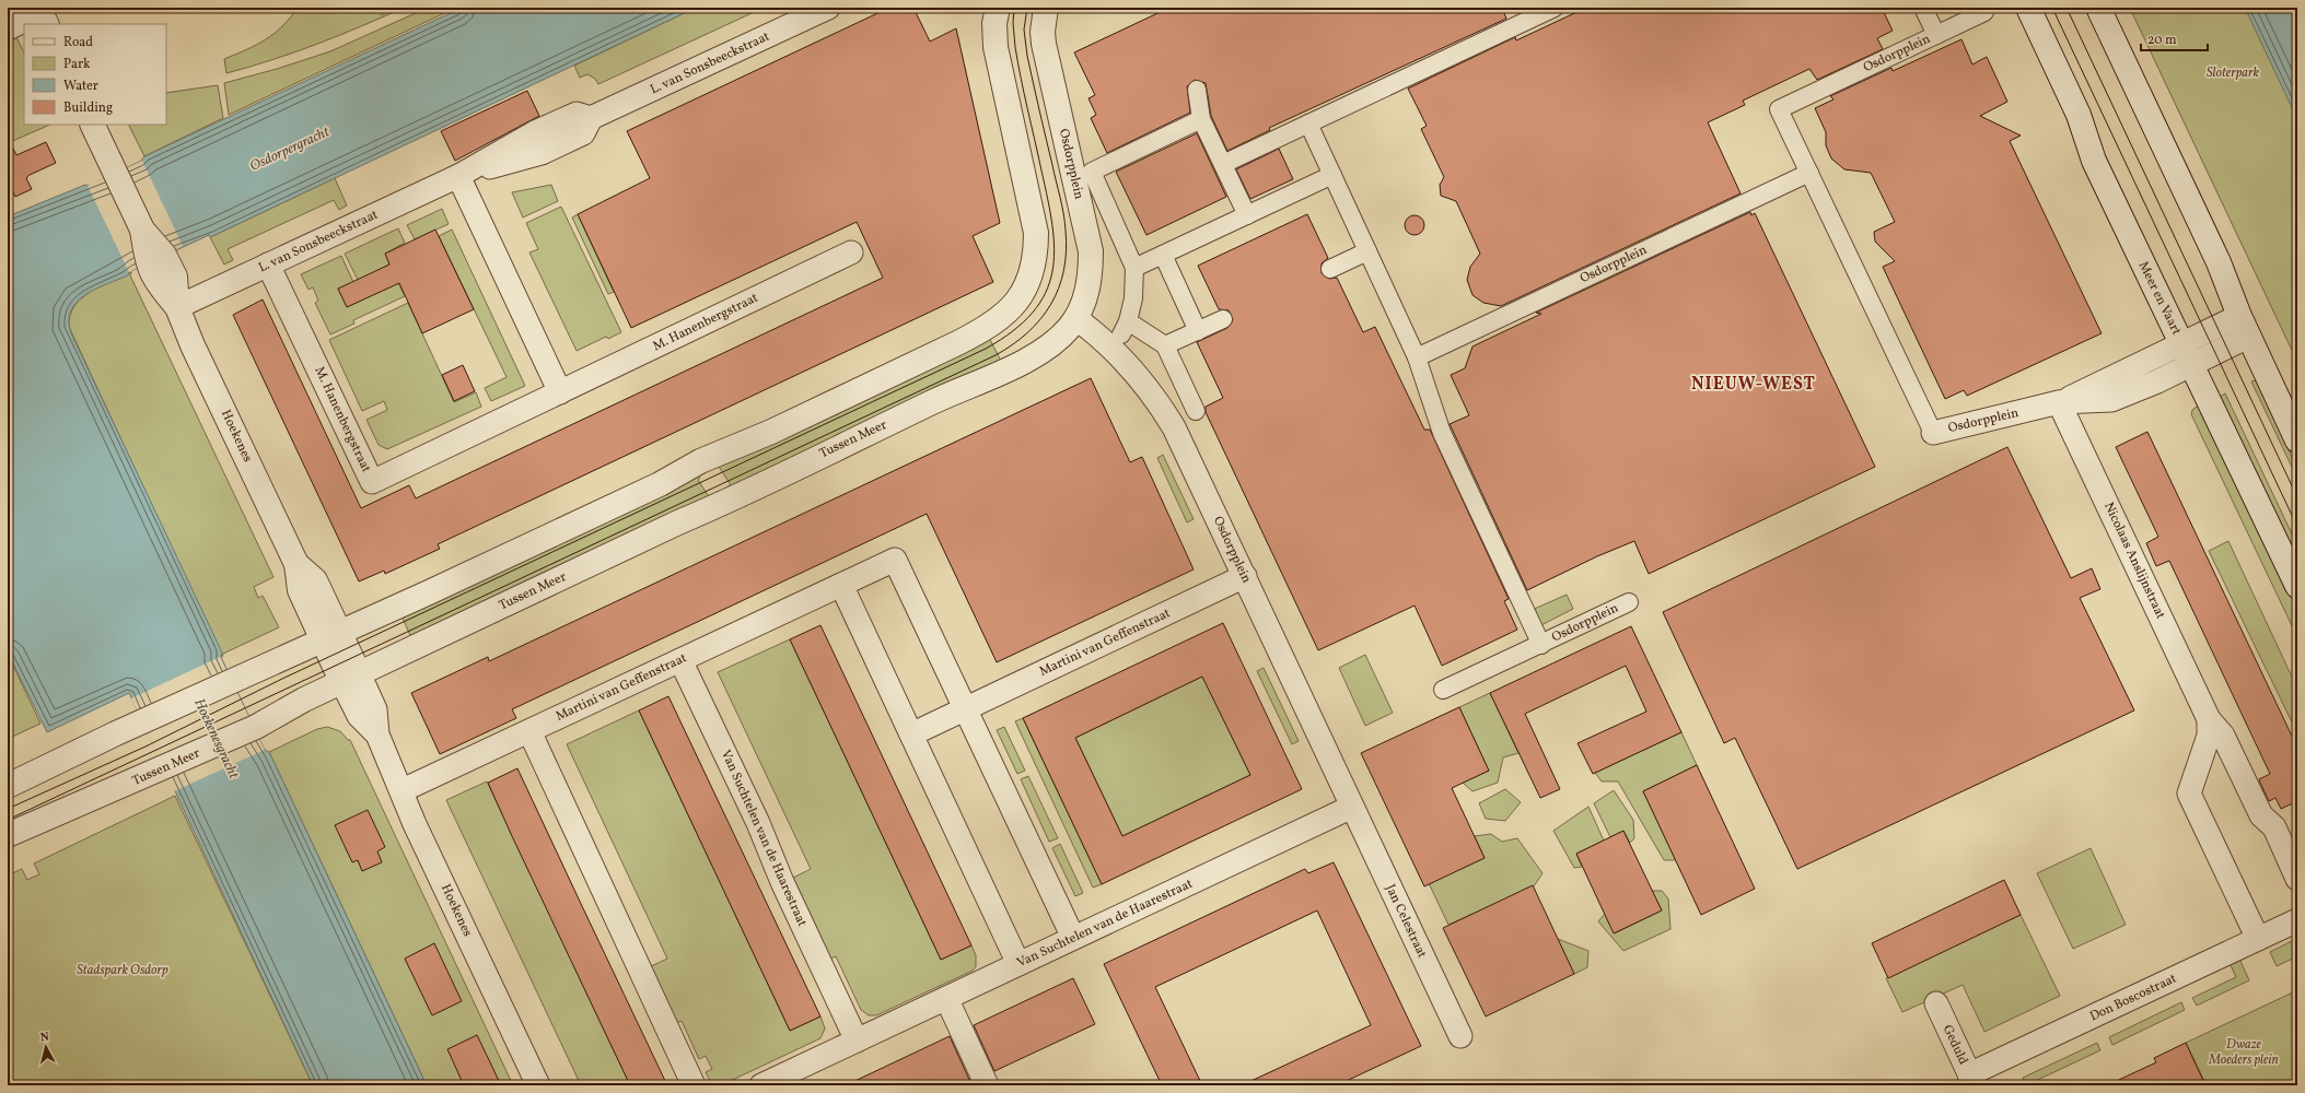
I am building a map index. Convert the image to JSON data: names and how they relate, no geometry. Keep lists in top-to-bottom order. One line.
{"streets":{"street":["Osdorpplein","L. van Sonsbeeckstraat","Meer en Vaart","M. Hanenbergstraat","Hoekenes","Tussen Meer","Nicolaas Anslijnstraat","Martini van Geffenstraat","Van Suchtelen van de Haarestraat","Jan Celestraat","Don Boscostraat","Geduld"]},"crossings":[["Osdorpplein","Meer en Vaart"],["Osdorpplein","Tussen Meer"],["Osdorpplein","Nicolaas Anslijnstraat"],["Osdorpplein","Martini van Geffenstraat"],["Osdorpplein","Van Suchtelen van de Haarestraat"],["Osdorpplein","Jan Celestraat"],["L. van Sonsbeeckstraat","M. Hanenbergstraat"],["L. van Sonsbeeckstraat","Hoekenes"],["Hoekenes","Tussen Meer"],["Hoekenes","Martini van Geffenstraat"],["Nicolaas Anslijnstraat","Don Boscostraat"],["Martini van Geffenstraat","Van Suchtelen van de Haarestraat"],["Van Suchtelen van de Haarestraat","Jan Celestraat"],["Don Boscostraat","Geduld"]],"districts":["NIEUW-WEST"],"water":["Osdorpergracht","Hoekenesgracht"],"parks":["Sloterpark","Stadspark Osdorp","Dwaze Moeders plein"],"legend":["Road","Park","Water","Building"],"scale_bar":"20 m","north":"top"}
